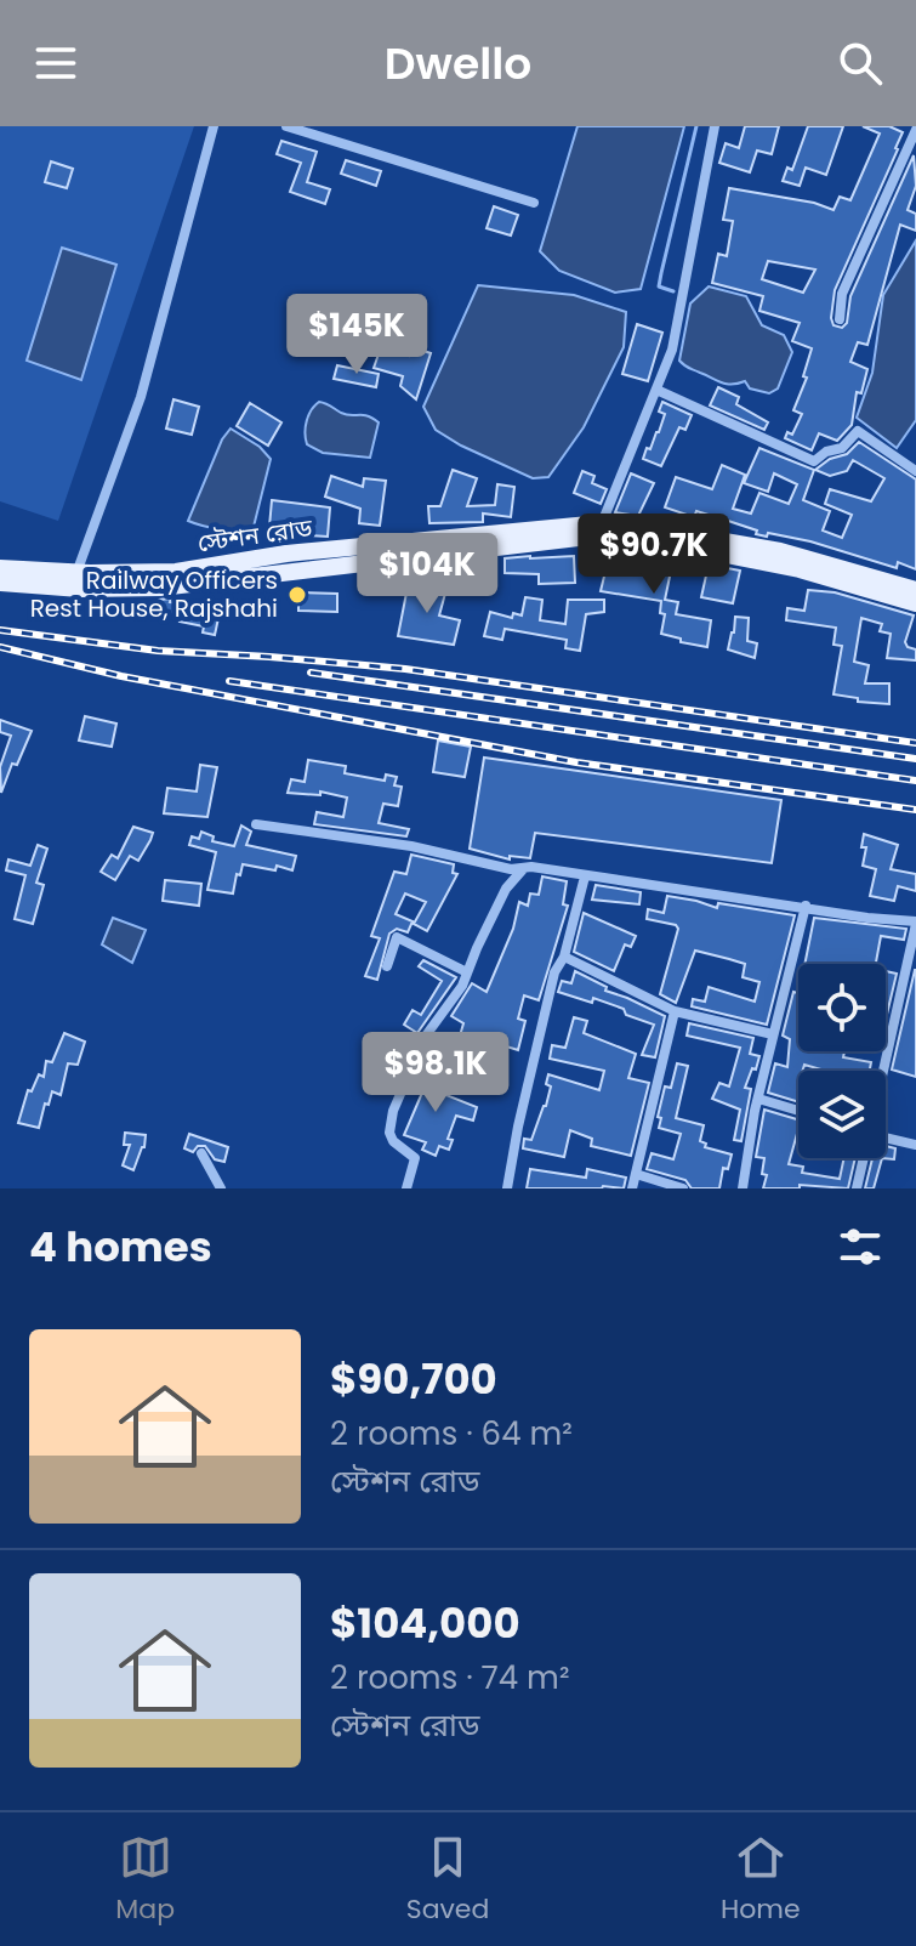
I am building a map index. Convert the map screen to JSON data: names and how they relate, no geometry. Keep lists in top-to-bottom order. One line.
{"streets":{"main road":["স্টেশন রোড"]},"places":["Railway Officers Rest House, Rajshahi"],"page":{"header":"Dwello","price":["$145K","$90.7K","$104K","$98.1K"],"heading":"4 homes","list":[{"name":"$90,700","note":"2 rooms · 64 m² · স্টেশন রোড"},{"name":"$104,000","note":"2 rooms · 74 m² · স্টেশন রোড"}],"tabs":["Map","Saved","Home"]}}
